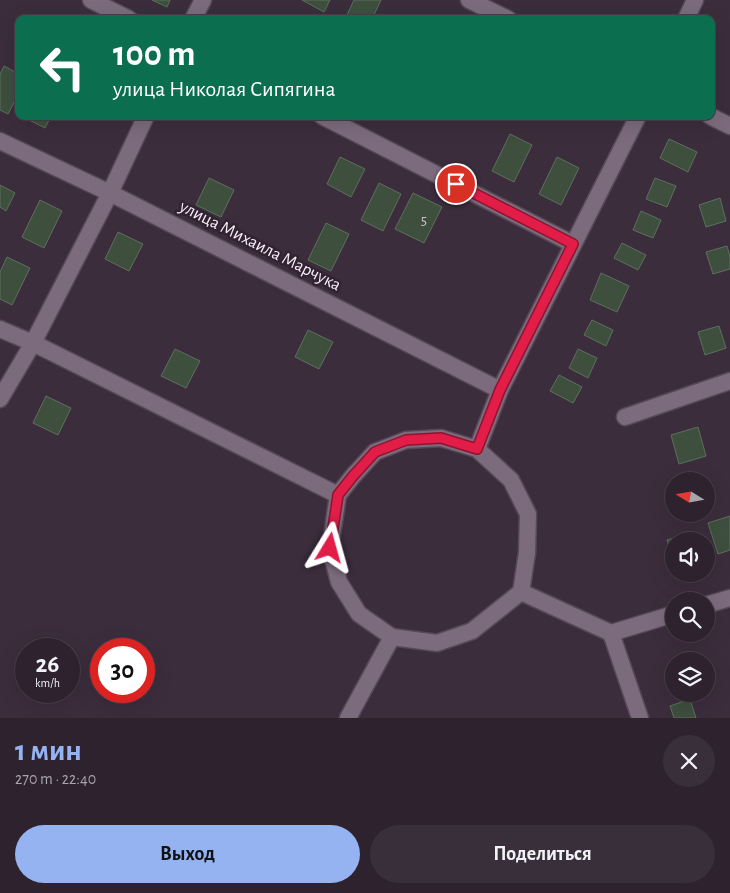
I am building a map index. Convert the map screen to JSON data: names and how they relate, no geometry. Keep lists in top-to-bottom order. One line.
{"streets":{"street":["улица Михаила Марчука"]},"house_numbers":["5"],"north":"left","page":{"turn":["100 m","улица Николая Сипягина"],"speed":"26 km/h","limit":"30","heading":["1 мин","270 m · 22:40"],"buttons":["Выход","Поделиться"]}}
